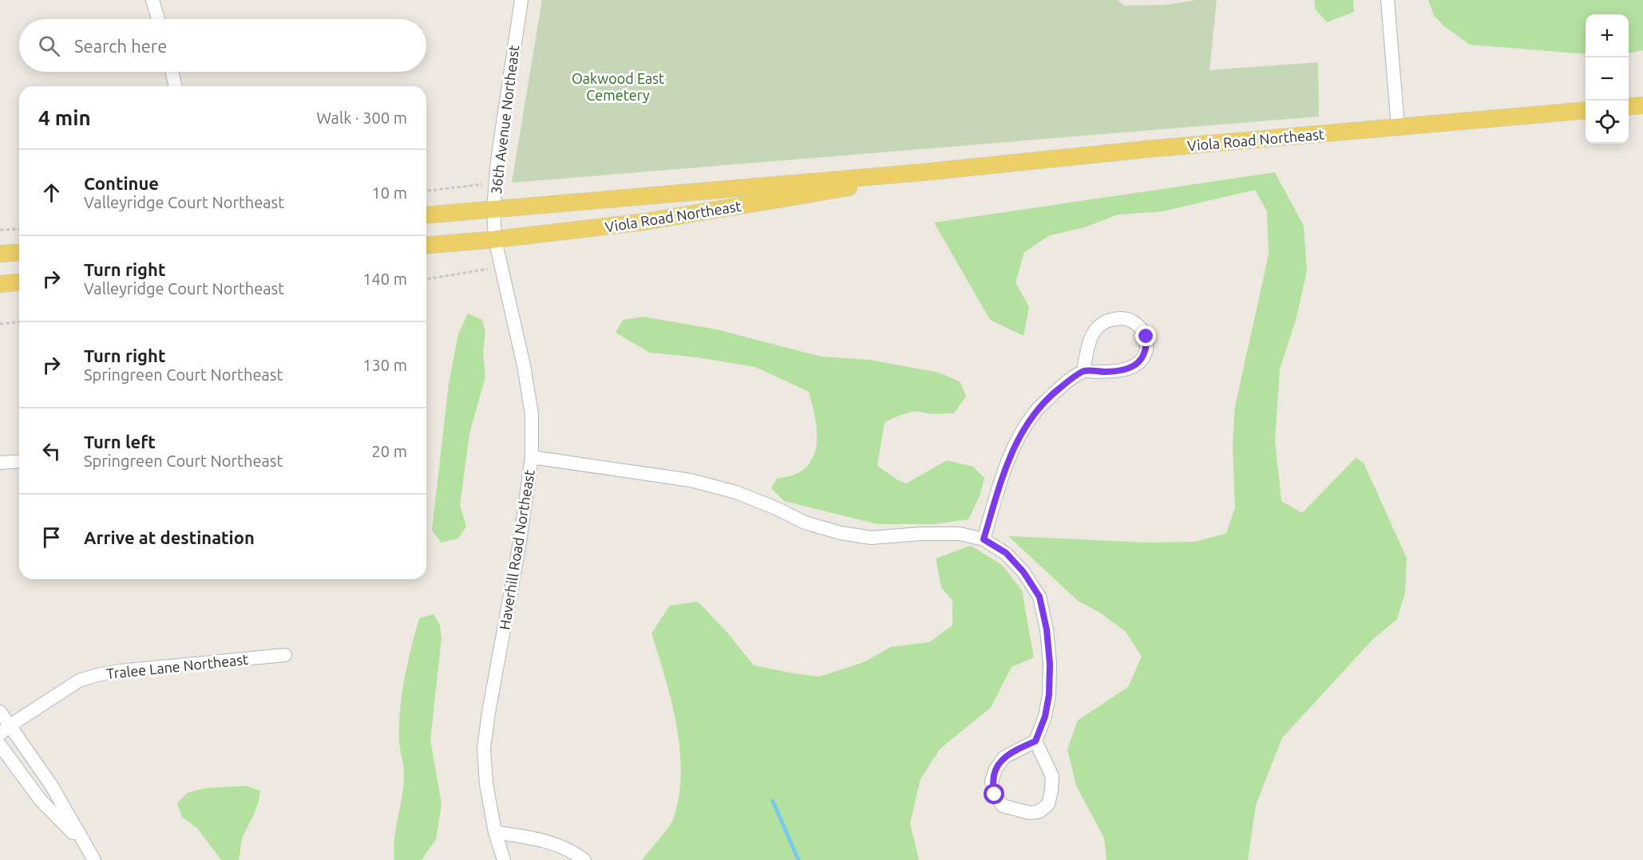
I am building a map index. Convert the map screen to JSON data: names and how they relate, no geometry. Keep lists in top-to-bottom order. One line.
{"streets":{"main road":["Viola Road Northeast"],"street":["36th Avenue Northeast","Haverhill Road Northeast","Tralee Lane Northeast"]},"crossings":[["36th Avenue Northeast","Viola Road Northeast"],["36th Avenue Northeast","Haverhill Road Northeast"],["Viola Road Northeast","Haverhill Road Northeast"]],"parks":["Oakwood East Cemetery"],"page":{"map_buttons":["+","−"],"search":"Search here","heading":["4 min","Walk · 300 m"],"list":[["Continue","Valleyridge Court Northeast","10 m"],["Turn right","Valleyridge Court Northeast","140 m"],["Turn right","Springreen Court Northeast","130 m"],["Turn left","Springreen Court Northeast","20 m"],"Arrive at destination"]}}
